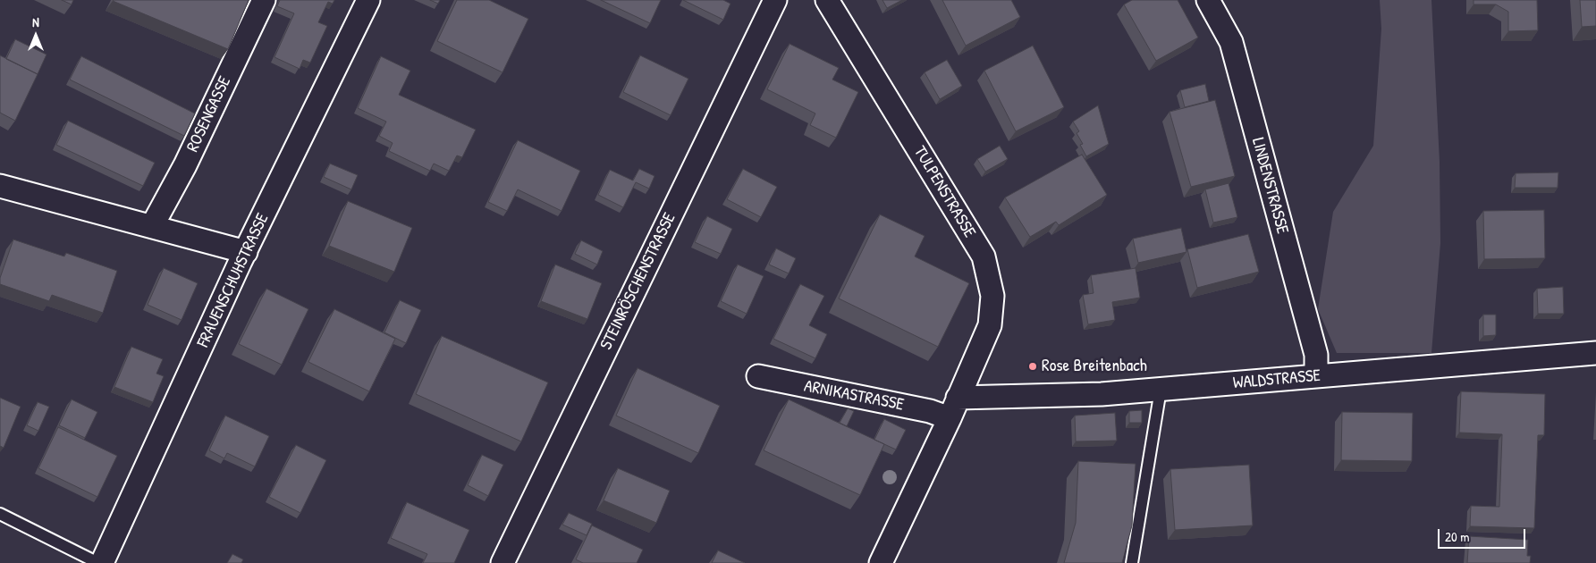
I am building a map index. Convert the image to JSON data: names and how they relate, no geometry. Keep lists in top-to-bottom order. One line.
{"streets":{"street":["ROSENGASSE","LINDENSTRASSE","TULPENSTRASSE","FRAUENSCHUHSTRASSE","STEINRÖSCHENSTRASSE","WALDSTRASSE","ARNIKASTRASSE"]},"crossings":[["LINDENSTRASSE","WALDSTRASSE"],["TULPENSTRASSE","WALDSTRASSE"]],"places":["Rose Breitenbach"],"scale_bar":"20 m","north":"top"}
